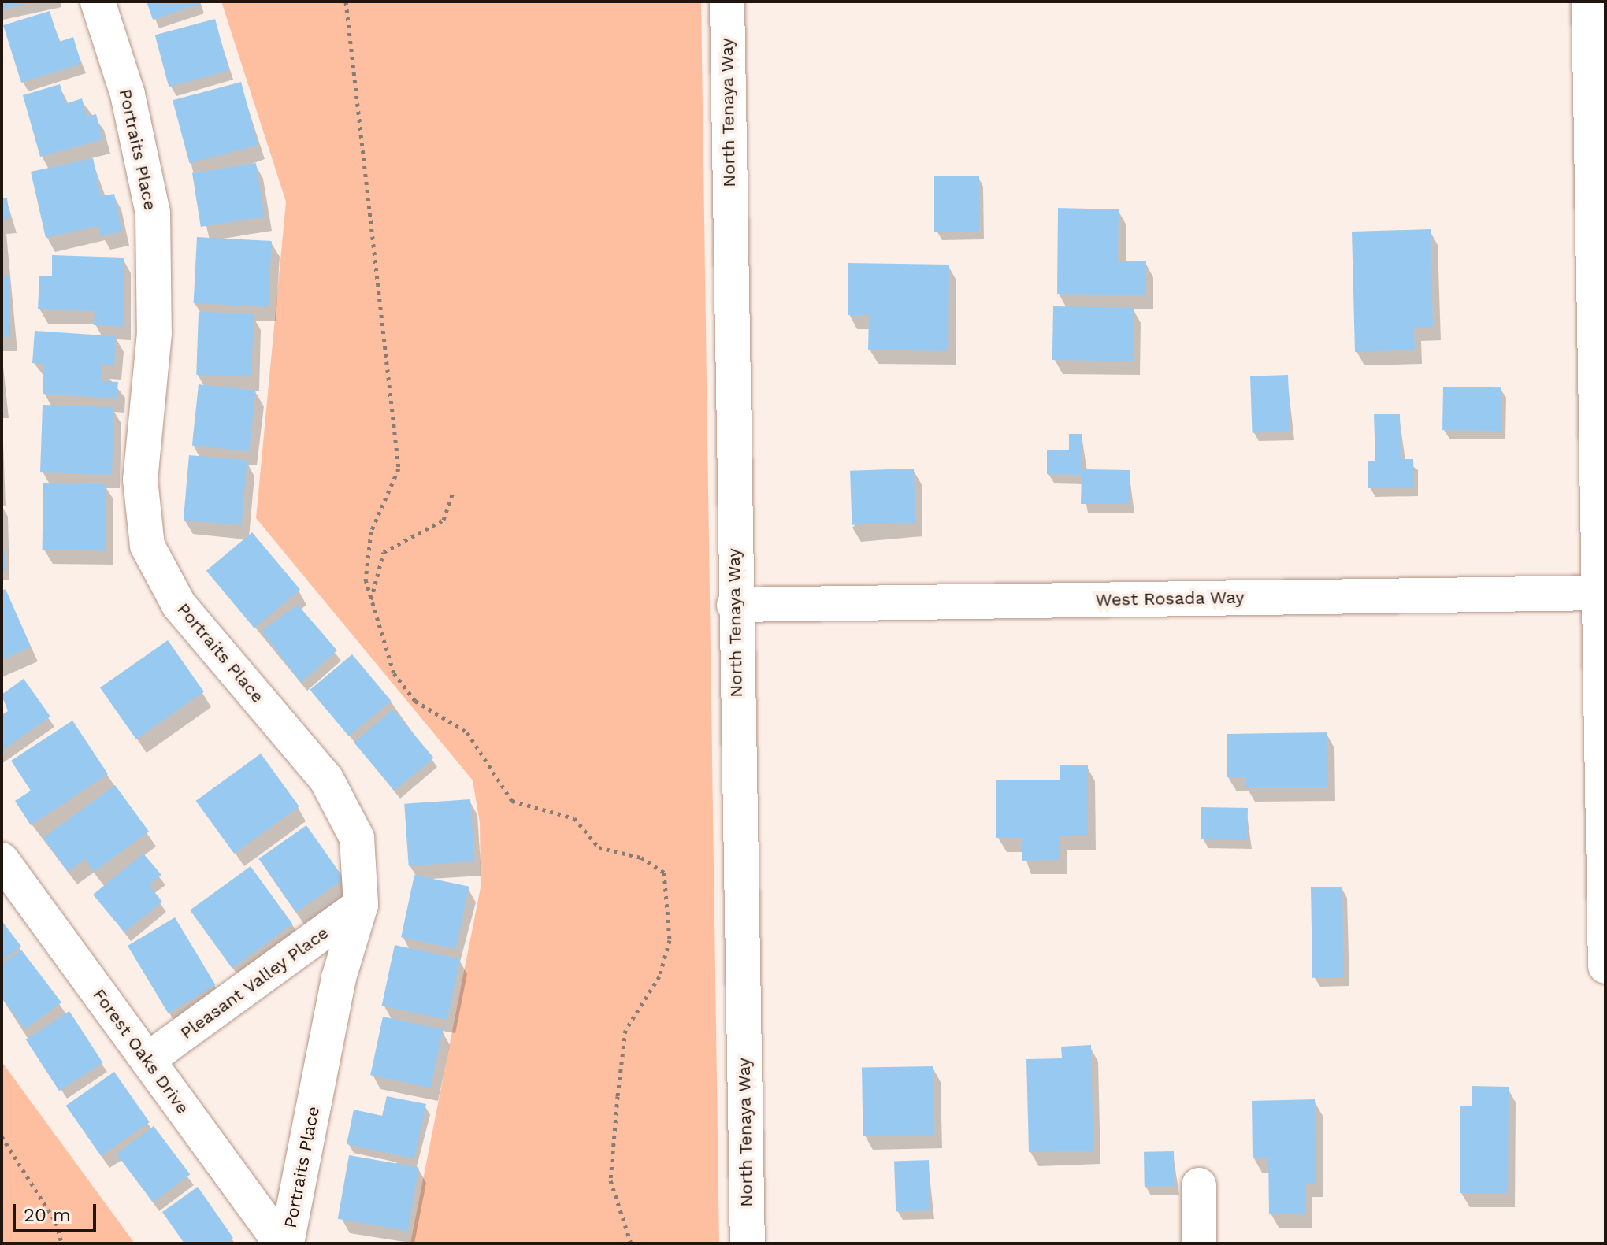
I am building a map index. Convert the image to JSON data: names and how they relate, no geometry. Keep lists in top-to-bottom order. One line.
{"streets":{"street":["North Tenaya Way","Portraits Place","West Rosada Way","Pleasant Valley Place","Forest Oaks Drive"]},"crossings":[["North Tenaya Way","West Rosada Way"],["Portraits Place","Pleasant Valley Place"],["Pleasant Valley Place","Forest Oaks Drive"]],"scale_bar":"20 m"}
